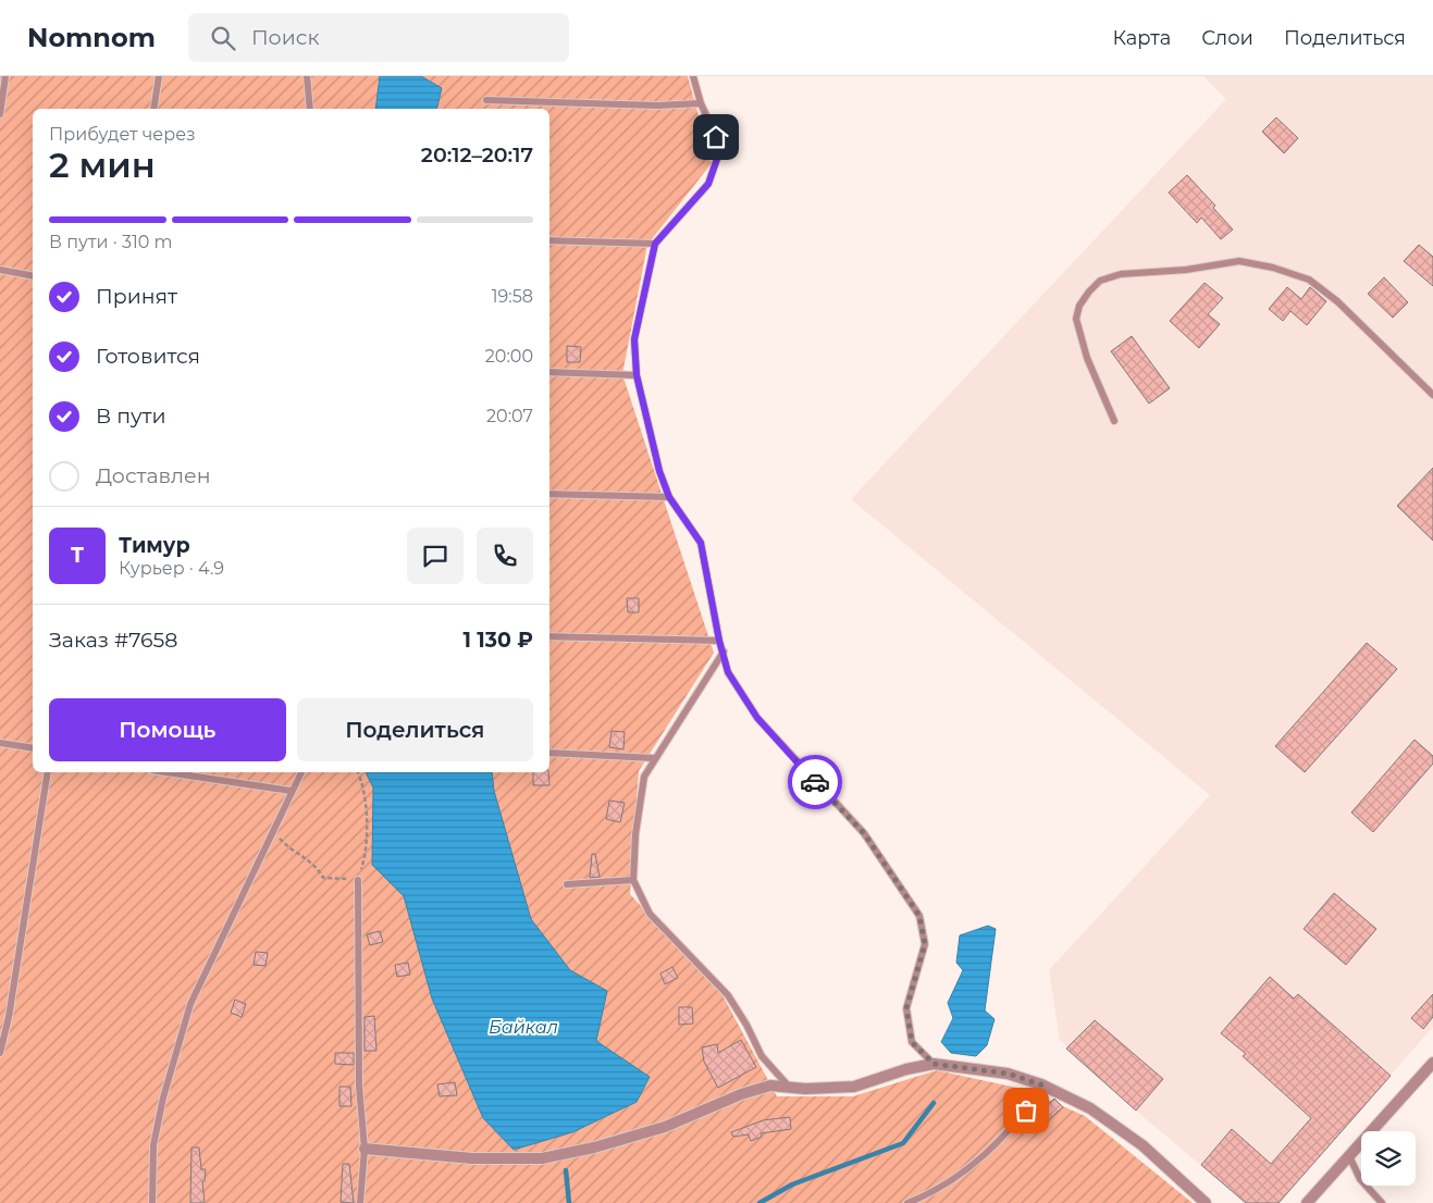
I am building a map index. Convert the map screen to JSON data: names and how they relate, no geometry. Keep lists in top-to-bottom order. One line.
{"water":["Байкал"],"page":{"header":"Nomnom","search":"Поиск","nav":["Карта","Слои","Поделиться"],"heading":["2 мин","Прибудет через","20:12–20:17"],"panel":["Тимур","Курьер · 4.9","Заказ #7658","1 130 ₽"],"bar":"В пути · 310 m","list":[["Принят","19:58"],["Готовится","20:00"],["В пути","20:07"],"Доставлен"],"round":"Т","buttons":["Помощь","Поделиться"]}}
